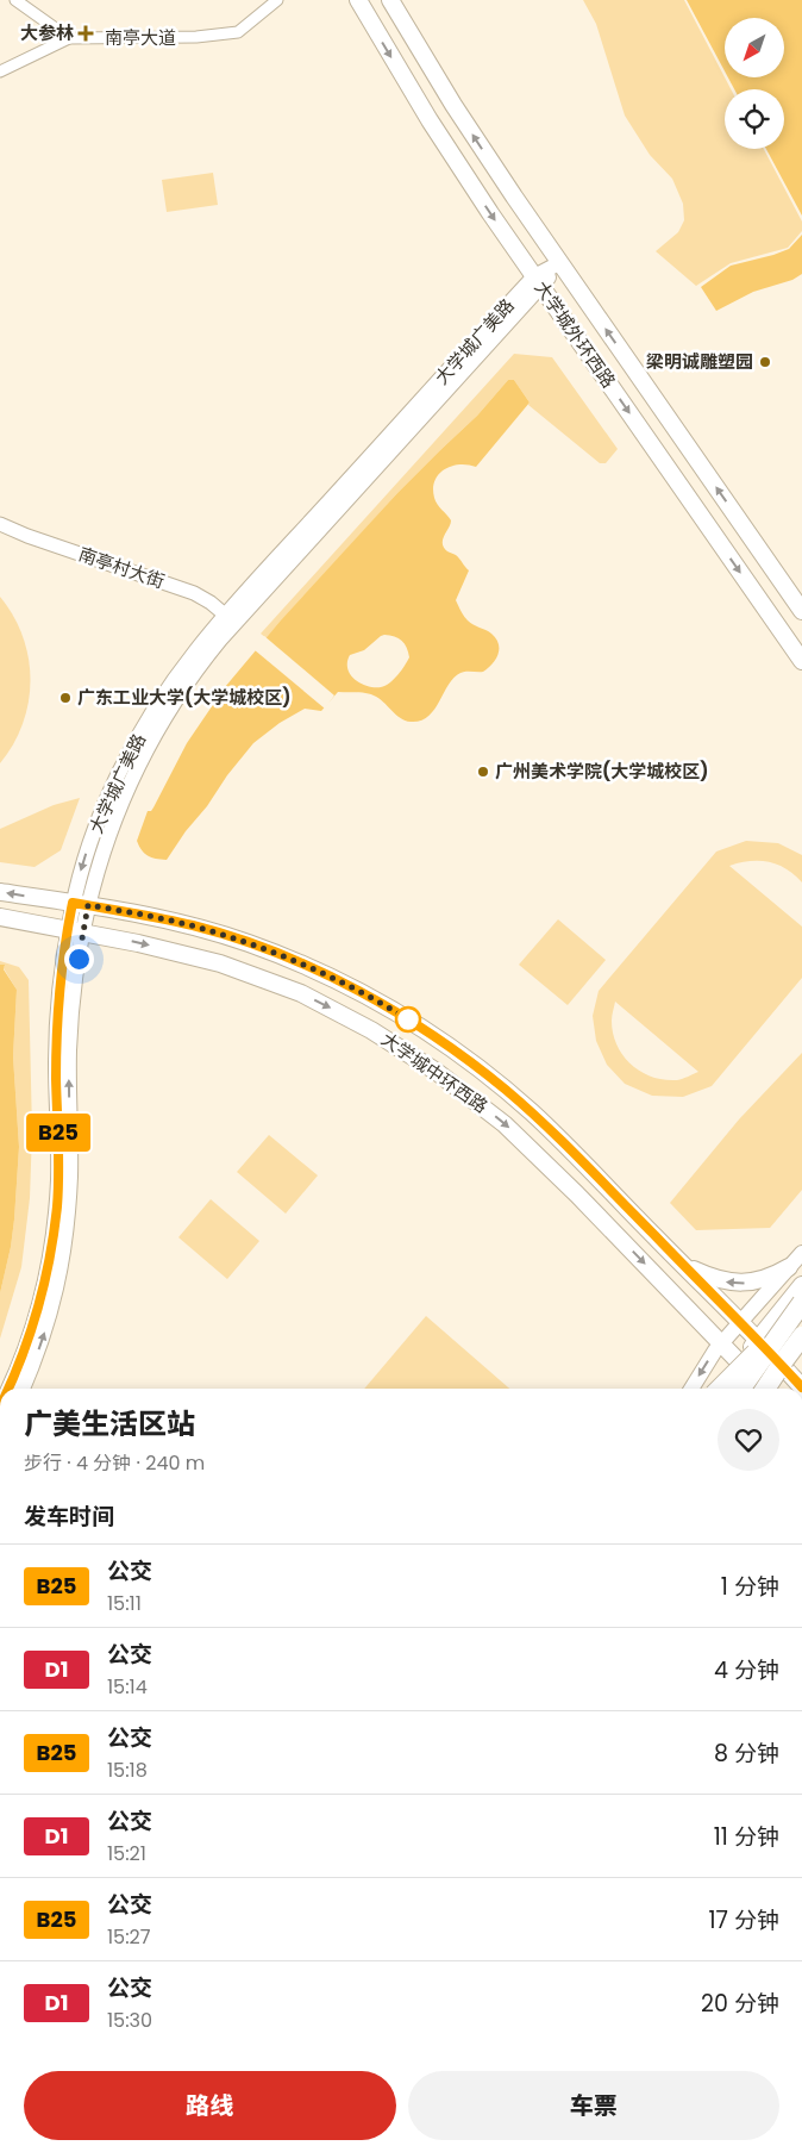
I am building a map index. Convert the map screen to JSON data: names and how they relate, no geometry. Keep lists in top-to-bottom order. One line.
{"streets":{"main road":["大学城外环西路","大学城广美路","大学城中环西路"],"street":["南亭大道","南亭村大街"]},"crossings":[["大学城外环西路","大学城广美路"],["大学城广美路","南亭村大街"],["大学城广美路","大学城中环西路"]],"places":{"health":["大参林"],"other":["梁明诚雕塑园","广东工业大学(大学城校区)","广州美术学院(大学城校区)"]},"lines":["bus line B25"],"north":"bottom left","page":{"on_map":"B25","heading":[["广美生活区站","步行 · 4 分钟 · 240 m"],"发车时间"],"list":[{"mark":"B25","name":"公交","note":"15:11","value":"1 分钟"},{"mark":"D1","name":"公交","note":"15:14","value":"4 分钟"},{"mark":"B25","name":"公交","note":"15:18","value":"8 分钟"},{"mark":"D1","name":"公交","note":"15:21","value":"11 分钟"},{"mark":"B25","name":"公交","note":"15:27","value":"17 分钟"},{"mark":"D1","name":"公交","note":"15:30","value":"20 分钟"}],"buttons":["路线","车票"]}}
